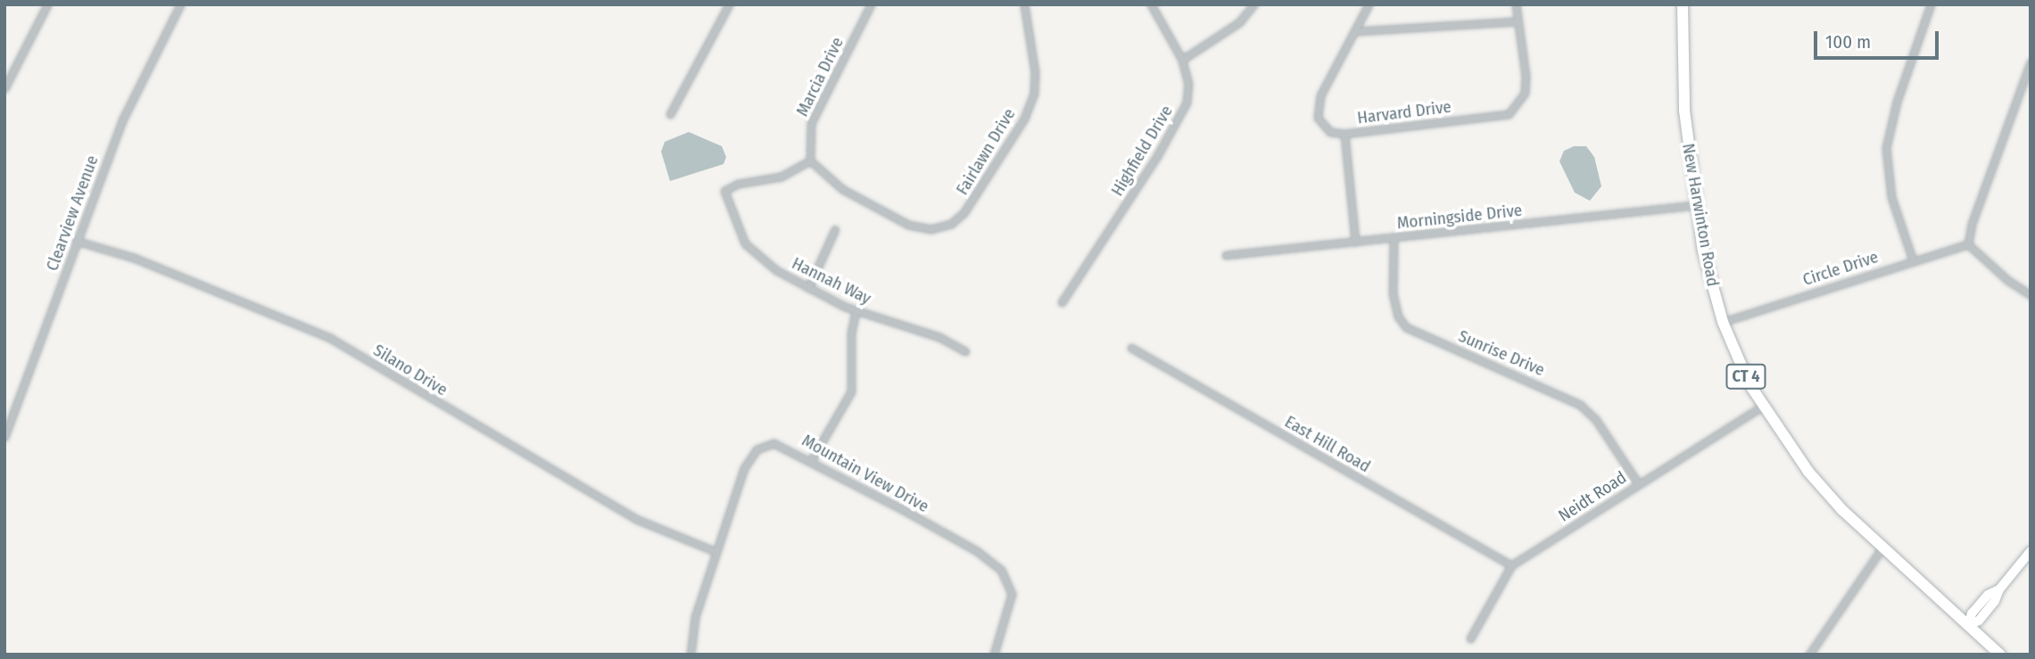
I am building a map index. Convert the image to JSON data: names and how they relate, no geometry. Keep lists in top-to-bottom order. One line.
{"streets":{"main road":["New Harwinton Road","CT 4"],"street":["Marcia Drive","Harvard Drive","Highfield Drive","Fairlawn Drive","Clearview Avenue","Morningside Drive","Circle Drive","Hannah Way","Sunrise Drive","Silano Drive","East Hill Road","Mountain View Drive","Neidt Road"]},"crossings":[["Marcia Drive","Fairlawn Drive"],["Marcia Drive","Hannah Way"],["Fairlawn Drive","Hannah Way"],["Clearview Avenue","Silano Drive"],["New Harwinton Road","Morningside Drive"],["New Harwinton Road","Circle Drive"],["New Harwinton Road","Neidt Road"],["Morningside Drive","Sunrise Drive"],["Sunrise Drive","Neidt Road"],["Silano Drive","Mountain View Drive"],["East Hill Road","Neidt Road"]],"scale_bar":"100 m"}
